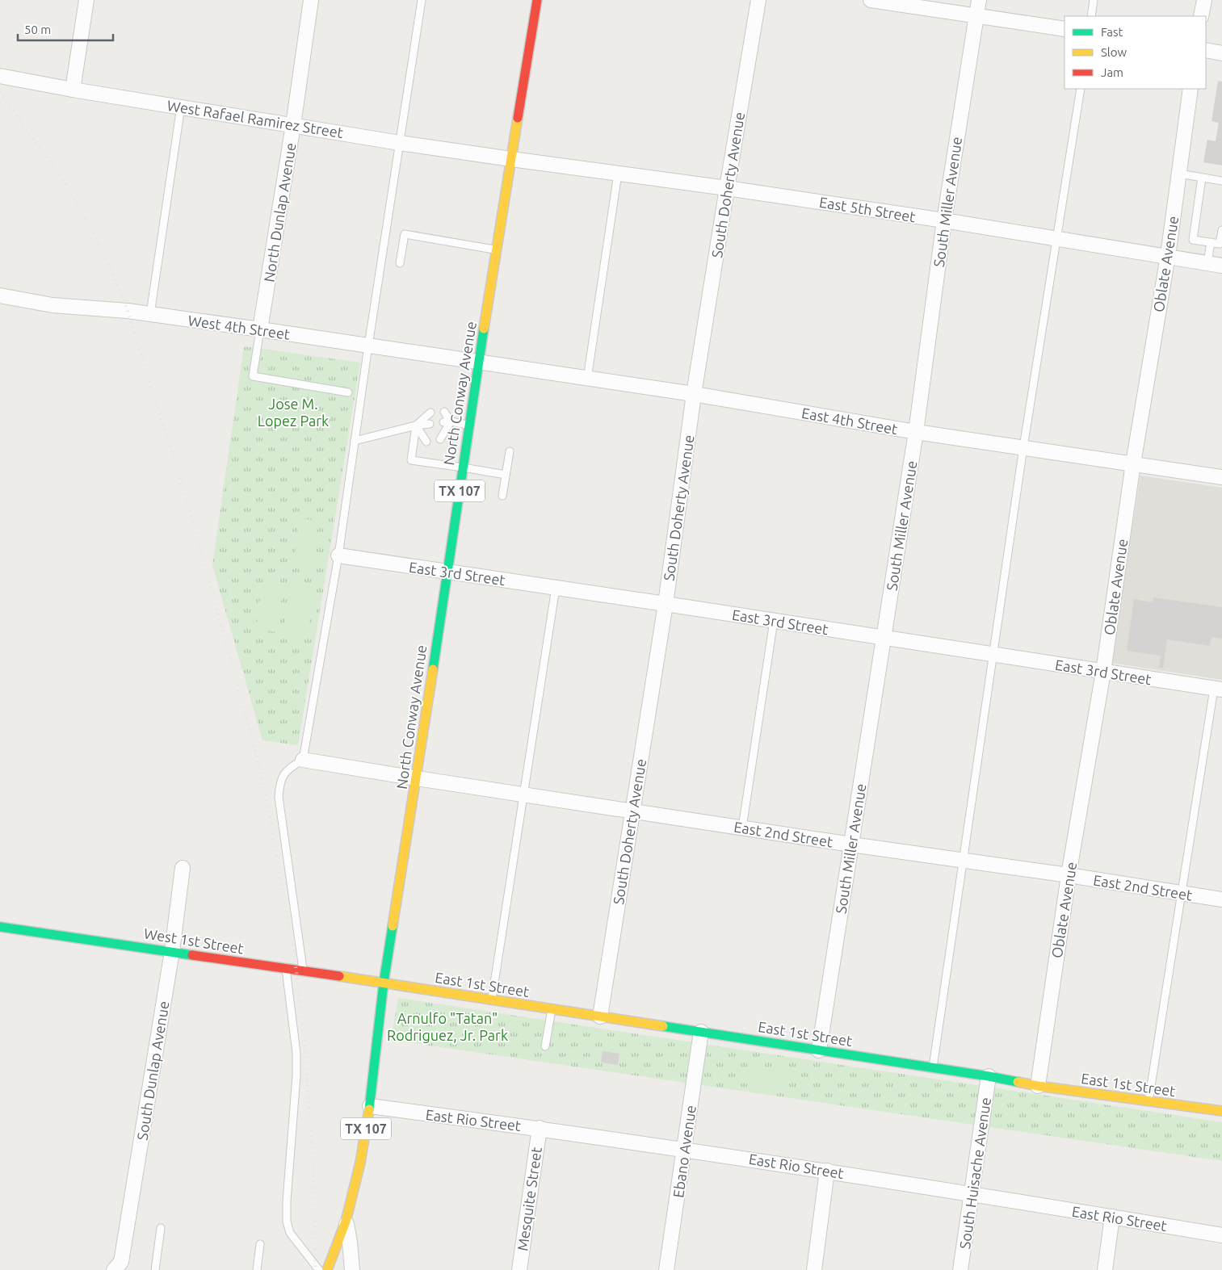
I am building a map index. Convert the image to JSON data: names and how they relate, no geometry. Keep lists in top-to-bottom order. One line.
{"streets":{"main road":["North Conway Avenue","TX 107","West 1st Street","East 1st Street"],"street":["West Rafael Ramirez Street","South Doherty Avenue","South Miller Avenue","East 5th Street","North Dunlap Avenue","Oblate Avenue","West 4th Street","East 4th Street","East 3rd Street","East 2nd Street","South Dunlap Avenue","East Rio Street","Ebano Avenue","South Huisache Avenue","Mesquite Street"]},"crossings":[["West Rafael Ramirez Street","East 5th Street"],["West Rafael Ramirez Street","North Dunlap Avenue"],["West Rafael Ramirez Street","North Conway Avenue"],["South Doherty Avenue","East 5th Street"],["South Doherty Avenue","East 4th Street"],["South Doherty Avenue","East 3rd Street"],["South Doherty Avenue","East 2nd Street"],["South Doherty Avenue","East 1st Street"],["South Miller Avenue","East 5th Street"],["South Miller Avenue","East 4th Street"],["South Miller Avenue","East 3rd Street"],["South Miller Avenue","East 2nd Street"],["South Miller Avenue","East 1st Street"],["East 5th Street","Oblate Avenue"],["East 5th Street","North Conway Avenue"],["North Dunlap Avenue","West 4th Street"],["Oblate Avenue","East 4th Street"],["Oblate Avenue","East 3rd Street"],["Oblate Avenue","East 2nd Street"],["Oblate Avenue","East 1st Street"],["West 4th Street","North Conway Avenue"],["West 4th Street","East 4th Street"],["North Conway Avenue","East 4th Street"],["North Conway Avenue","TX 107"],["North Conway Avenue","East 3rd Street"],["North Conway Avenue","East 2nd Street"],["North Conway Avenue","West 1st Street"],["North Conway Avenue","East 1st Street"],["TX 107","West 1st Street"],["TX 107","East 1st Street"],["TX 107","East Rio Street"],["West 1st Street","East 1st Street"],["West 1st Street","South Dunlap Avenue"],["East 1st Street","Ebano Avenue"],["East 1st Street","South Huisache Avenue"],["East Rio Street","Ebano Avenue"],["East Rio Street","South Huisache Avenue"],["East Rio Street","Mesquite Street"]],"parks":["Jose M. Lopez Park","Arnulfo \"Tatan\" Rodriguez, Jr. Park"],"legend":["Fast","Slow","Jam"],"scale_bar":"50 m"}
